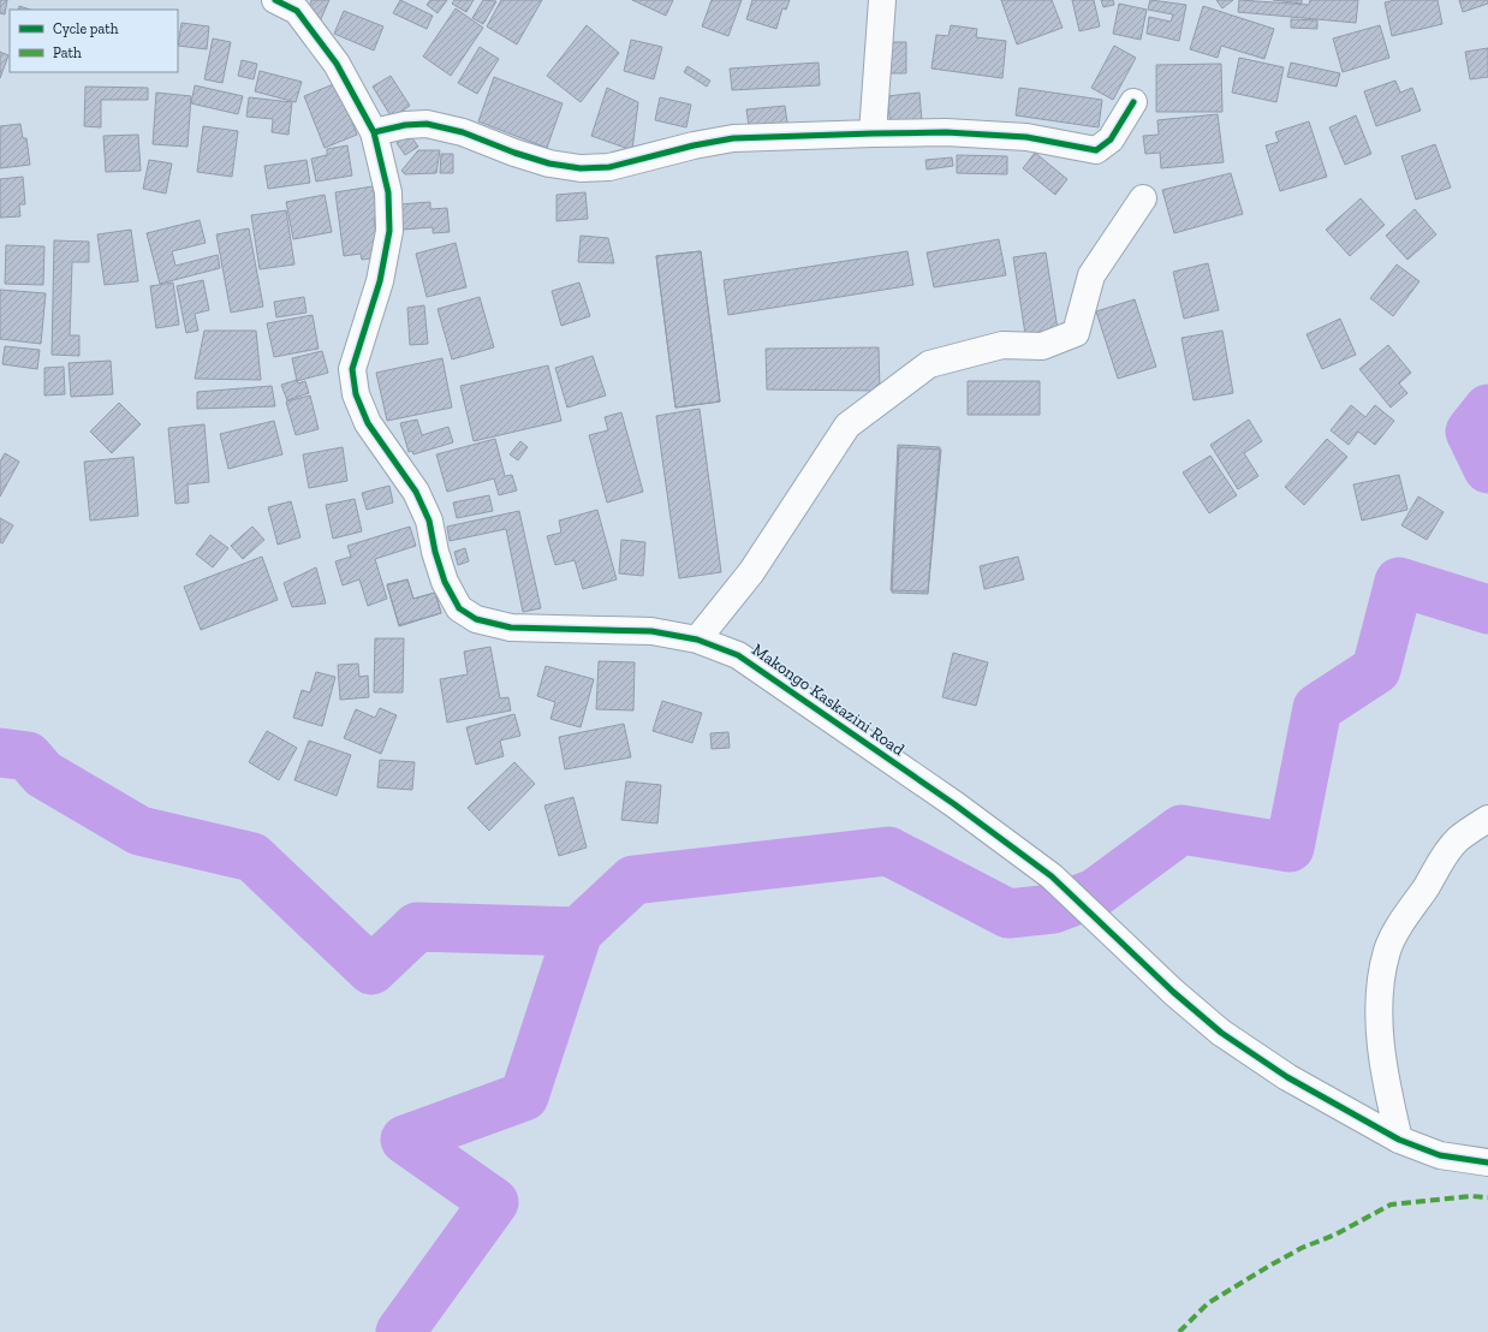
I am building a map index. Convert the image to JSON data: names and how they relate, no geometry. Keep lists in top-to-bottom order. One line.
{"streets":{"street":["Makongo Kaskazini Road"]},"legend":["Cycle path","Path"]}
